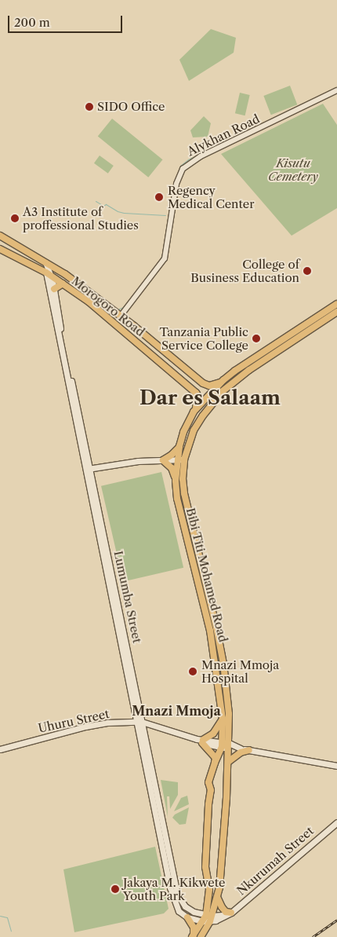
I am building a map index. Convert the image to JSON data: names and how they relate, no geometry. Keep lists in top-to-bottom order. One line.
{"streets":{"highway":["Morogoro Road","Bibi Titi Mohamed Road"],"main road":["Lumumba Street","Uhuru Street","Nkurumah Street"],"street":["Alykhan Road"]},"crossings":[["Alykhan Road","Morogoro Road"],["Morogoro Road","Bibi Titi Mohamed Road"],["Morogoro Road","Lumumba Street"],["Bibi Titi Mohamed Road","Lumumba Street"],["Bibi Titi Mohamed Road","Uhuru Street"],["Bibi Titi Mohamed Road","Nkurumah Street"],["Lumumba Street","Uhuru Street"],["Lumumba Street","Nkurumah Street"]],"districts":["Dar es Salaam","Mnazi Mmoja"],"parks":["Kisutu Cemetery"],"places":["SIDO Office","Regency Medical Center","A3 Institute of proffessional Studies","College of Business Education","Tanzania Public Service College","Mnazi Mmoja Hospital","Jakaya M. Kikwete Youth Park"],"scale_bar":"200 m"}
